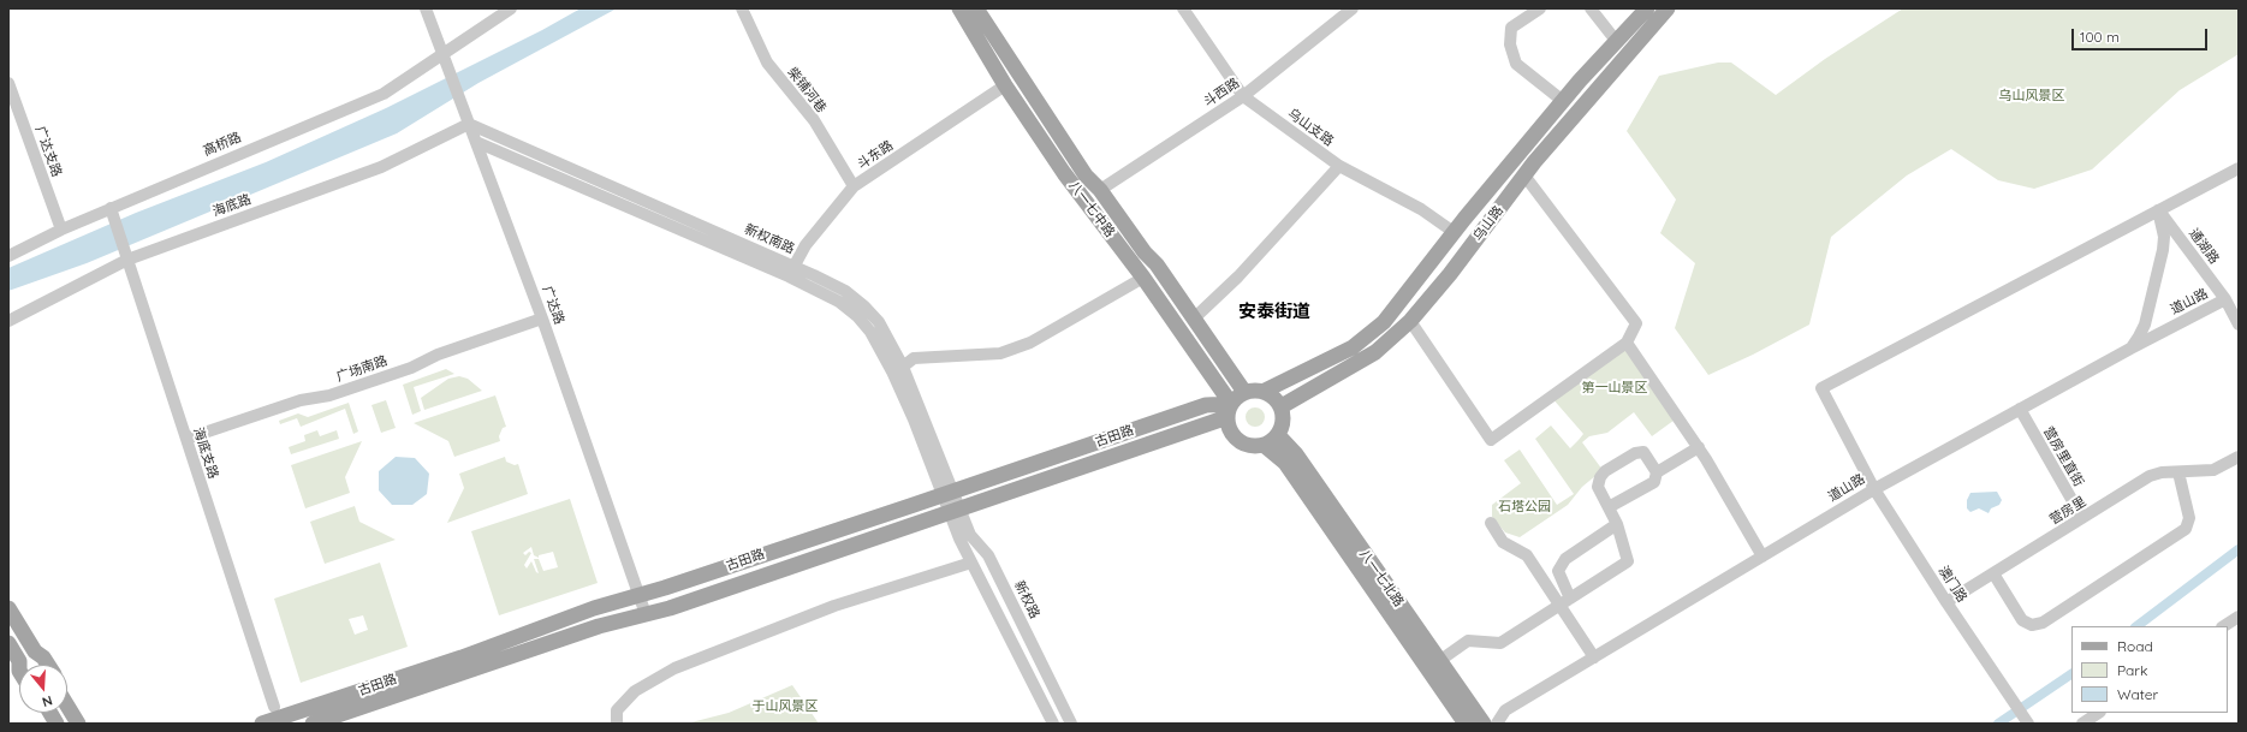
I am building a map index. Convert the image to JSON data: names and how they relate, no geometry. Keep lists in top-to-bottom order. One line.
{"streets":{"main road":["八一七中路","乌山路","古田路","八一七北路"],"street":["柴铺河巷","斗西路","乌山支路","高桥路","广达支路","斗东路","海底路","新权南路","通湖路","道山路","广达路","广场南路","海底支路","营房里直街","营房里","澳门路","新权路"]},"crossings":[["柴铺河巷","斗东路"],["斗西路","乌山支路"],["斗西路","八一七中路"],["乌山支路","乌山路"],["高桥路","广达支路"],["高桥路","广达路"],["高桥路","海底支路"],["斗东路","八一七中路"],["斗东路","新权南路"],["海底路","新权南路"],["海底路","广达路"],["海底路","海底支路"],["八一七中路","乌山路"],["八一七中路","古田路"],["八一七中路","八一七北路"],["乌山路","古田路"],["乌山路","八一七北路"],["新权南路","广达路"],["新权南路","古田路"],["新权南路","新权路"],["通湖路","道山路"],["通湖路","澳门路"],["道山路","营房里直街"],["道山路","澳门路"],["广达路","广场南路"],["广达路","古田路"],["广场南路","海底支路"],["古田路","八一七北路"],["古田路","新权路"],["营房里直街","营房里"],["营房里","澳门路"]],"districts":["安泰街道"],"parks":["乌山风景区","第一山景区","石塔公园","于山风景区"],"legend":["Road","Park","Water"],"scale_bar":"100 m","north":"bottom"}
